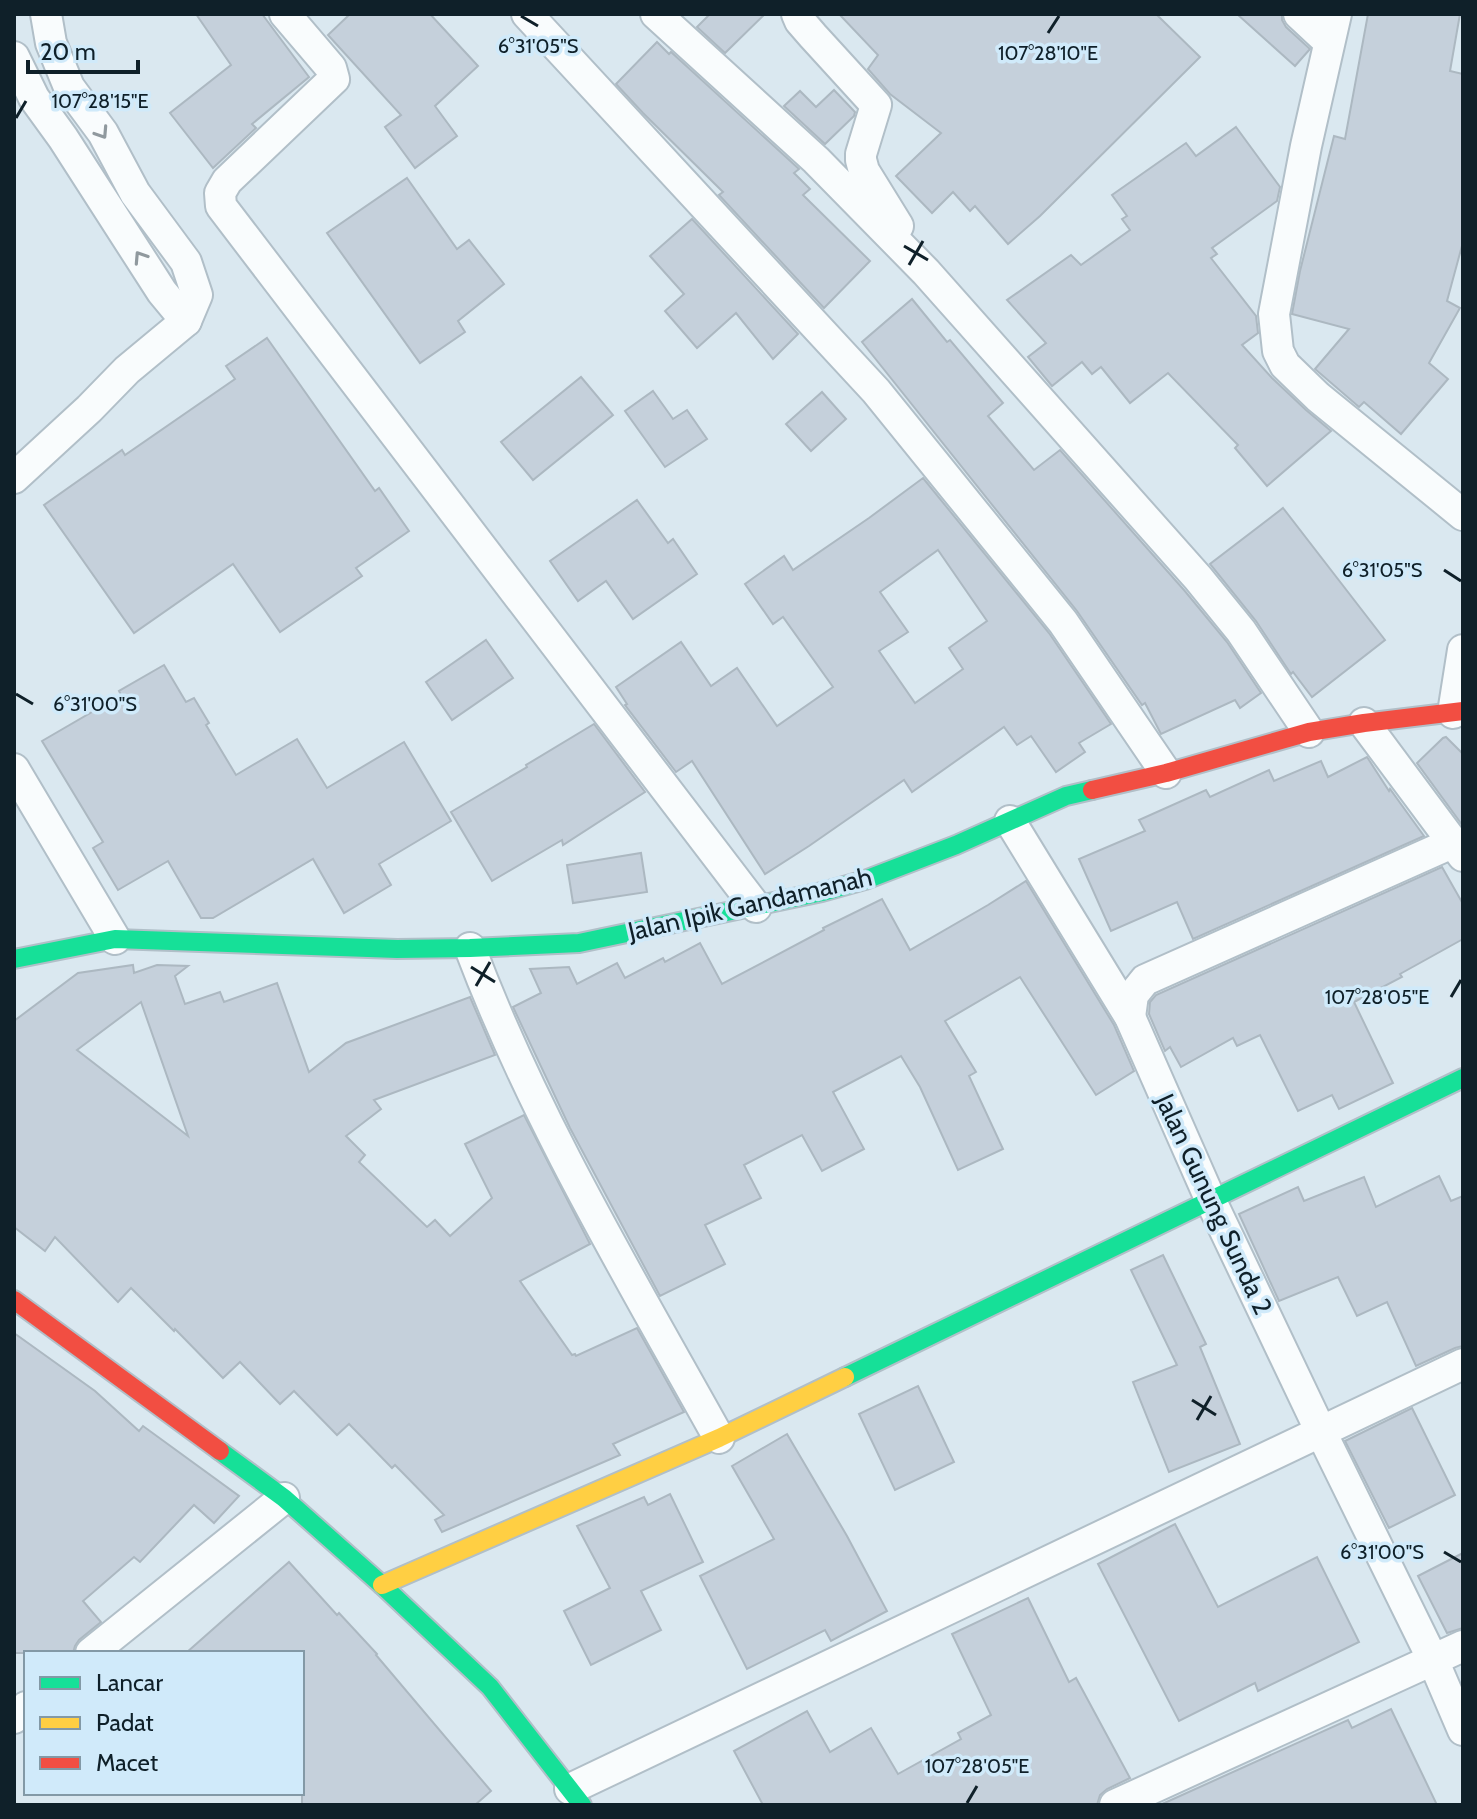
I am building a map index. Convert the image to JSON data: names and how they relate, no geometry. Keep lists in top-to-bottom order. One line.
{"streets":{"street":["Jalan Ipik Gandamanah","Jalan Gunung Sunda 2"]},"crossings":[["Jalan Ipik Gandamanah","Jalan Gunung Sunda 2"]],"legend":["Lancar","Padat","Macet"],"scale_bar":"20 m","coordinates":["6°31'05\"S","107°28'10\"E","107°28'15\"E","6°31'00\"S","107°28'05\"E"]}
